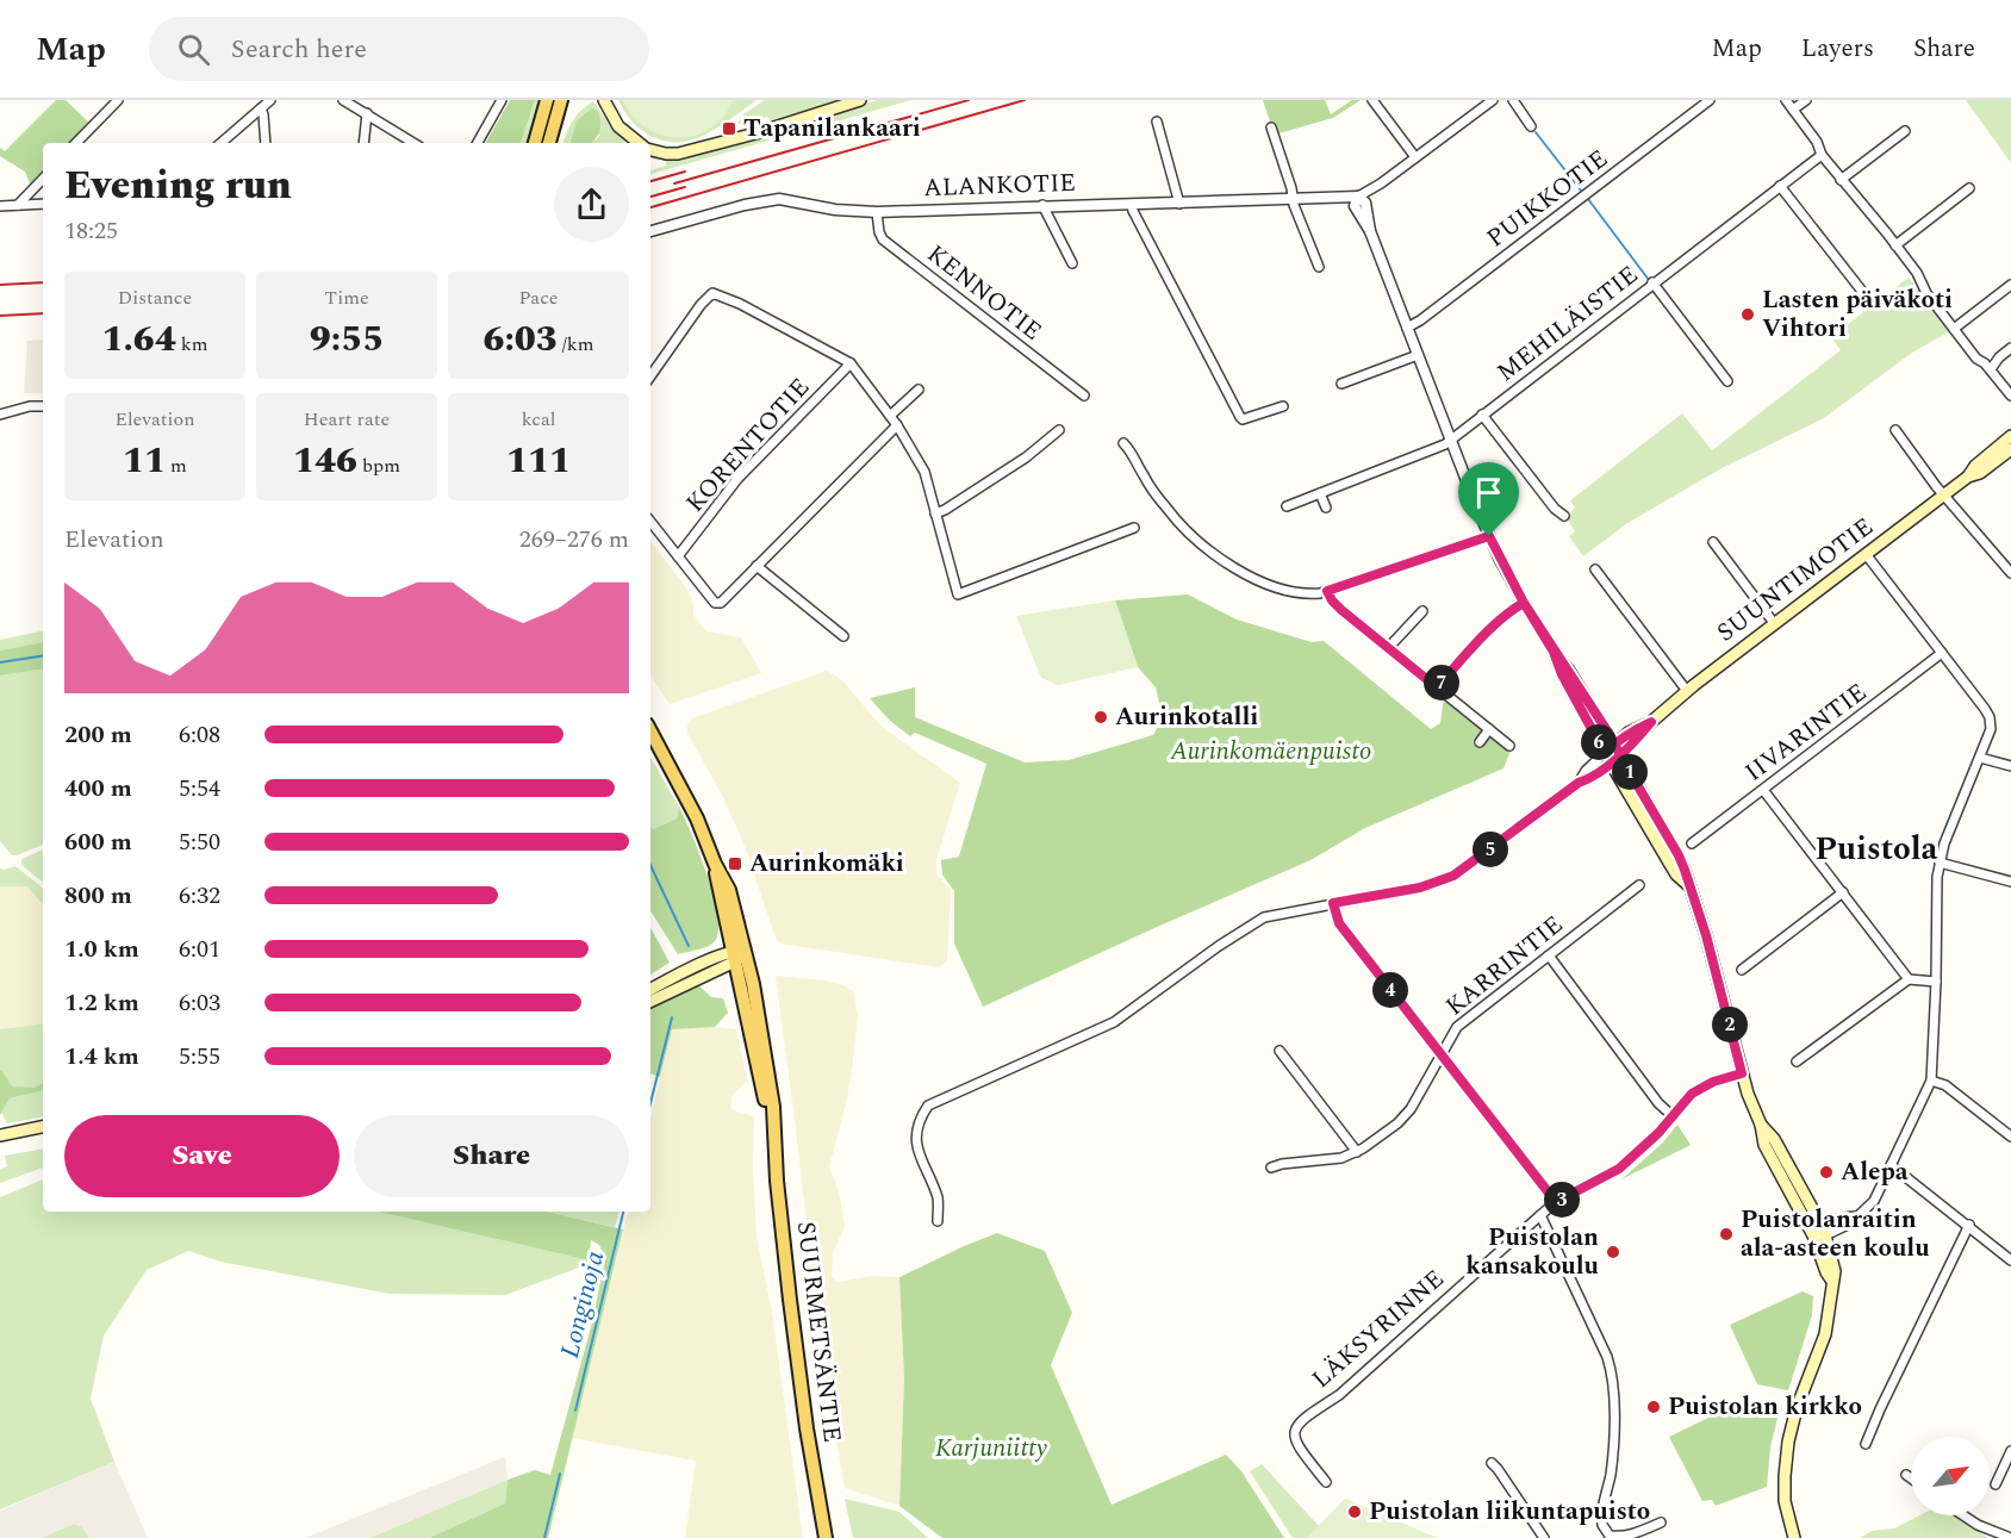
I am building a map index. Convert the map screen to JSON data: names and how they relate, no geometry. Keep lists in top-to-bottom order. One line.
{"streets":{"main road":["SUUNTIMOTIE","SUURMETSÄNTIE"],"street":["ALANKOTIE","PUIKKOTIE","KENNOTIE","MEHILÄISTIE","KORENTOTIE","IIVARINTIE","KARRINTIE","LÄKSYRINNE"]},"crossings":[["ALANKOTIE","KENNOTIE"]],"districts":["Puistola"],"water":["Longinoja"],"parks":["Aurinkomäenpuisto","Karjuniitty"],"places":{"transit":["Tapanilankaari","Aurinkomäki"],"other":["Lasten päiväkoti Vihtori","Aurinkotalli","Alepa","Puistolanraitin ala-asteen koulu","Puistolan kansakoulu","Puistolan kirkko","Puistolan liikuntapuisto"]},"north":"top right","page":{"header":"Map","search":"Search here","nav":["Map","Layers","Share"],"heading":["Evening run","18:25"],"stats":[["Distance","1.64 km"],["Time","9:55"],["Pace","6:03 /km"],["Elevation","11 m"],["Heart rate","146 bpm"],["kcal","111"]],"chart":["Elevation","269–276 m"],"pins":["7","6","1","5","4","2","3"],"list":[{"name":"200 m","note":"6:08"},{"name":"400 m","note":"5:54"},{"name":"600 m","note":"5:50"},{"name":"800 m","note":"6:32"},{"name":"1.0 km","note":"6:01"},{"name":"1.2 km","note":"6:03"},{"name":"1.4 km","note":"5:55"}],"buttons":["Save","Share"]}}
